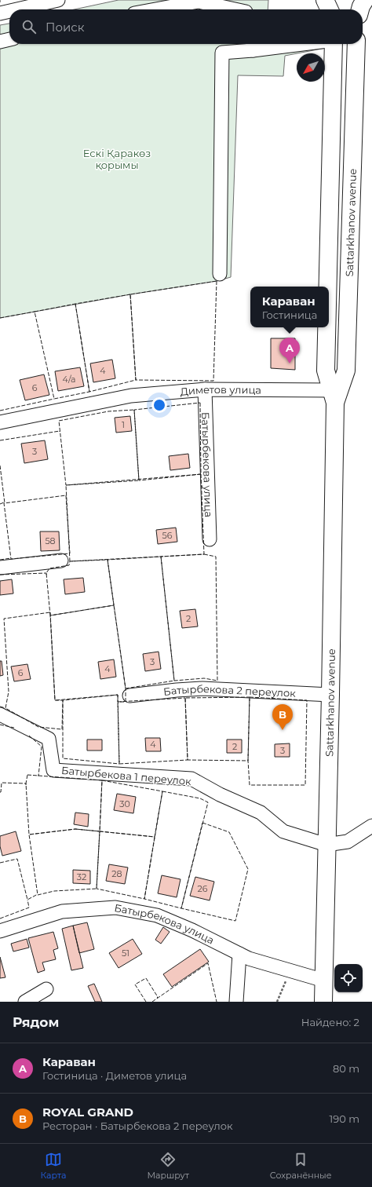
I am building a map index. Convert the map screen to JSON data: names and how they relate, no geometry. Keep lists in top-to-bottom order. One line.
{"streets":{"main road":["Sattarkhanov avenue"],"street":["Диметов улица","Батырбекова улица","Батырбекова 2 переулок","Батырбекова 1 переулок"]},"crossings":[["Sattarkhanov avenue","Диметов улица"],["Sattarkhanov avenue","Батырбекова улица"],["Sattarkhanov avenue","Батырбекова 2 переулок"],["Sattarkhanov avenue","Батырбекова 1 переулок"],["Диметов улица","Батырбекова улица"]],"parks":["Ескі Қаракөз қорымы"],"house_numbers":["4","4/а","6","1","3","56","58","2","3","4","6","4","2","3","30","28","32","26","51"],"north":"bottom left","page":{"search":"Поиск","popup":["Караван","Гостиница"],"pins":["A","B"],"heading":["Рядом","Найдено: 2"],"list":[{"mark":"A","name":"Караван","note":"Гостиница · Диметов улица","value":"80 m"},{"mark":"B","name":"ROYAL GRAND","note":"Ресторан · Батырбекова 2 переулок","value":"190 m"}],"nav":["Карта","Маршрут","Сохранённые"]}}
